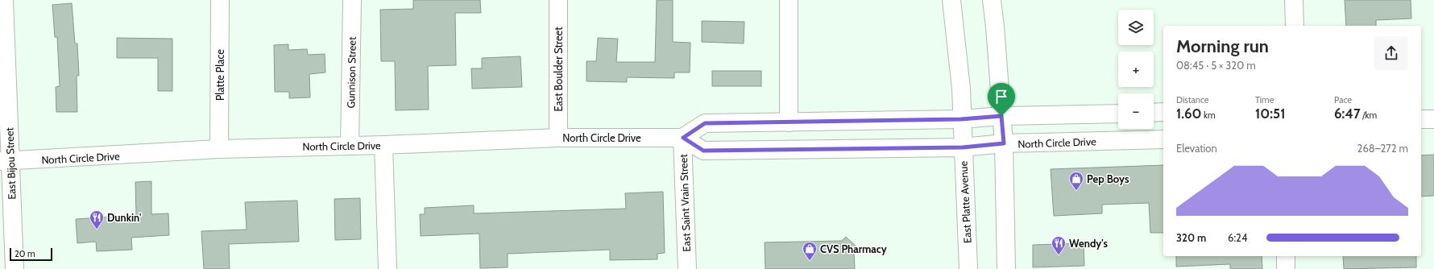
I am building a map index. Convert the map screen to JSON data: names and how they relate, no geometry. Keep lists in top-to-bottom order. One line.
{"streets":{"main road":["East Boulder Street","Gunnison Street","Platte Place","North Circle Drive","East Bijou Street","East Platte Avenue","East Saint Vrain Street"]},"crossings":[["East Boulder Street","North Circle Drive"],["Gunnison Street","North Circle Drive"],["Platte Place","North Circle Drive"],["North Circle Drive","East Bijou Street"],["North Circle Drive","East Platte Avenue"],["North Circle Drive","East Saint Vrain Street"]],"places":{"shop":["Pep Boys","CVS Pharmacy"],"restaurant":["Dunkin'","Wendy's"]},"scale_bar":"20 m","page":{"map_buttons":["+","−"],"heading":["Morning run","08:45 · 5 × 320 m"],"stats":[["Distance","1.60 km"],["Time","10:51"],["Pace","6:47 /km"]],"chart":["Elevation","268–272 m"],"list":[{"name":"320 m","note":"6:24"}],"scale":"20 m"}}
